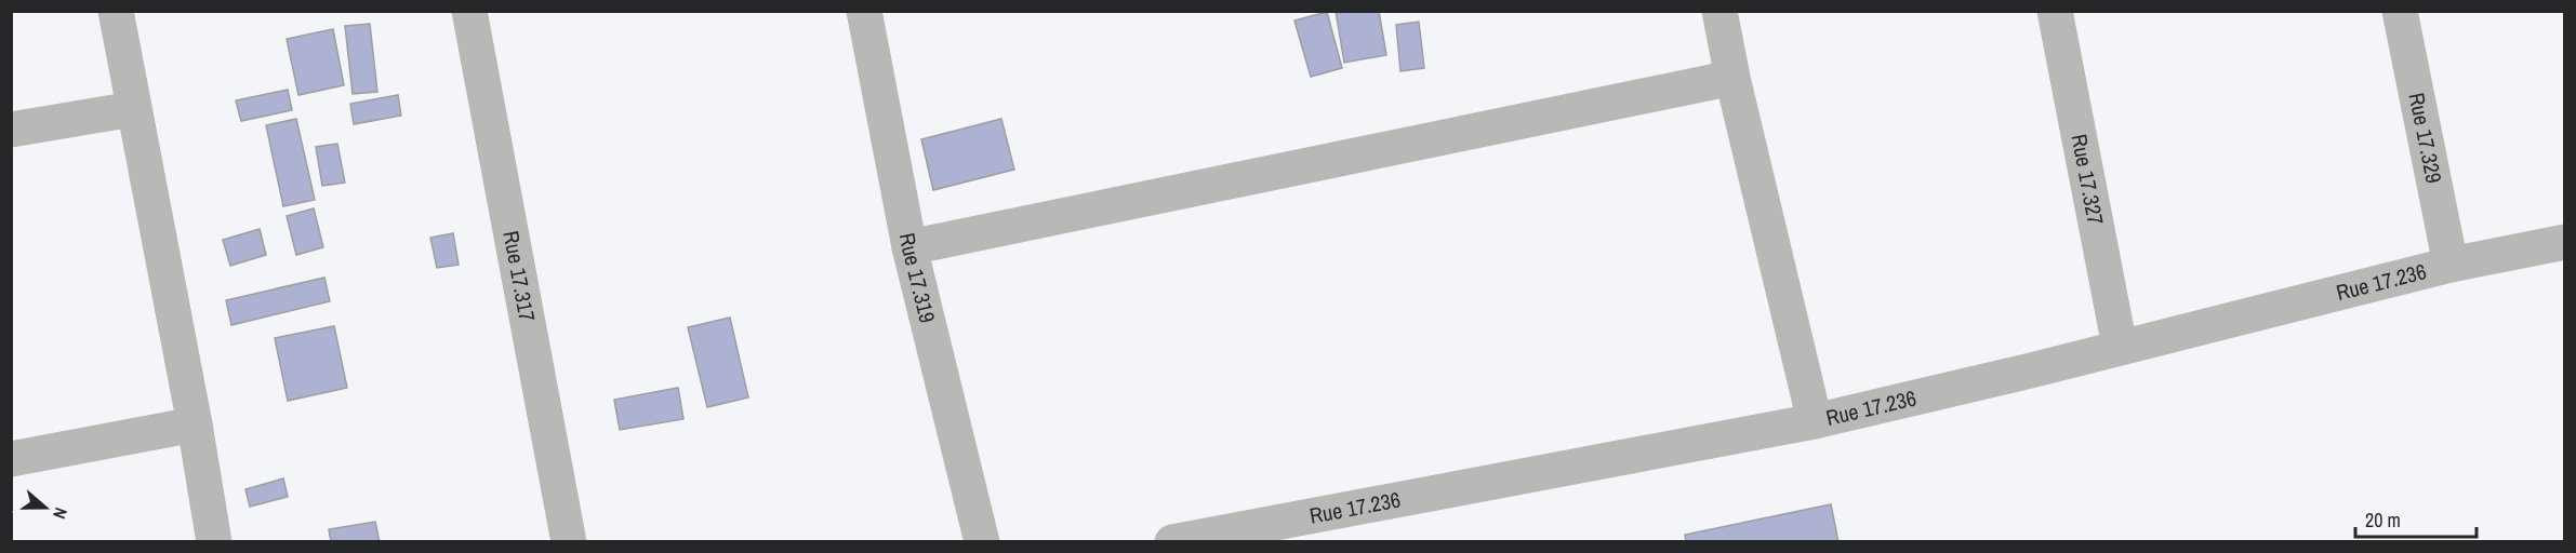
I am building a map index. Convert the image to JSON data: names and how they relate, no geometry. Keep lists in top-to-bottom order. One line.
{"streets":{"street":["Rue 17.329","Rue 17.327","Rue 17.317","Rue 17.319","Rue 17.236"]},"crossings":[["Rue 17.329","Rue 17.236"],["Rue 17.327","Rue 17.236"]],"scale_bar":"20 m","north":"right"}
